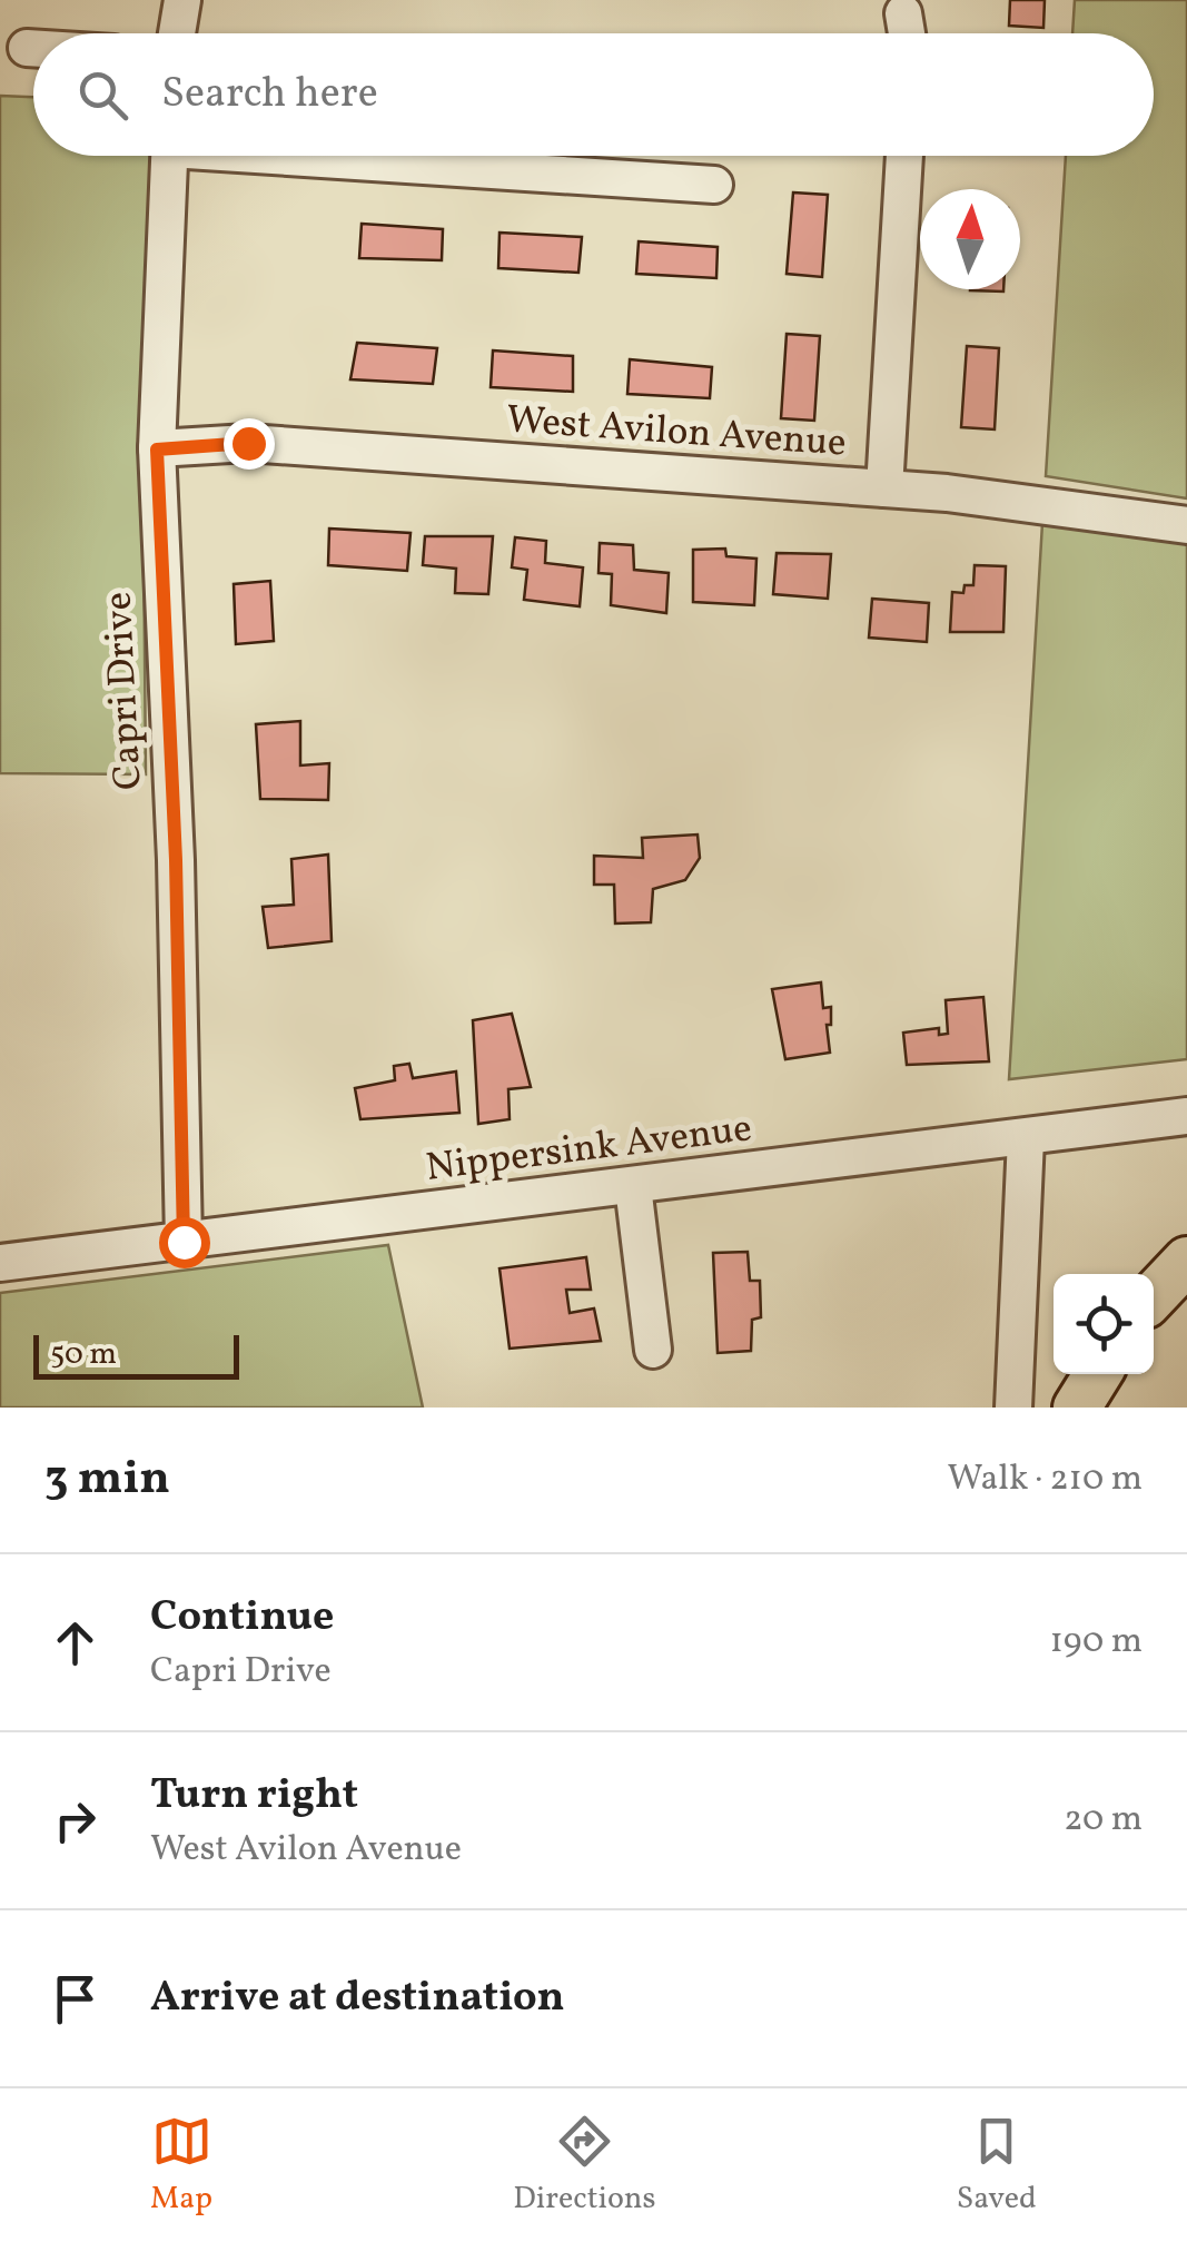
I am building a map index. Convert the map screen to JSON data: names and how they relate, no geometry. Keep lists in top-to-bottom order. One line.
{"streets":{"street":["West Avilon Avenue","Capri Drive","Nippersink Avenue"]},"crossings":[["West Avilon Avenue","Capri Drive"],["Capri Drive","Nippersink Avenue"]],"scale_bar":"50 m","north":"top","page":{"search":"Search here","scale":"50 m","heading":["3 min","Walk · 210 m"],"list":[["Continue","Capri Drive","190 m"],["Turn right","West Avilon Avenue","20 m"],"Arrive at destination"],"nav":["Map","Directions","Saved"]}}
